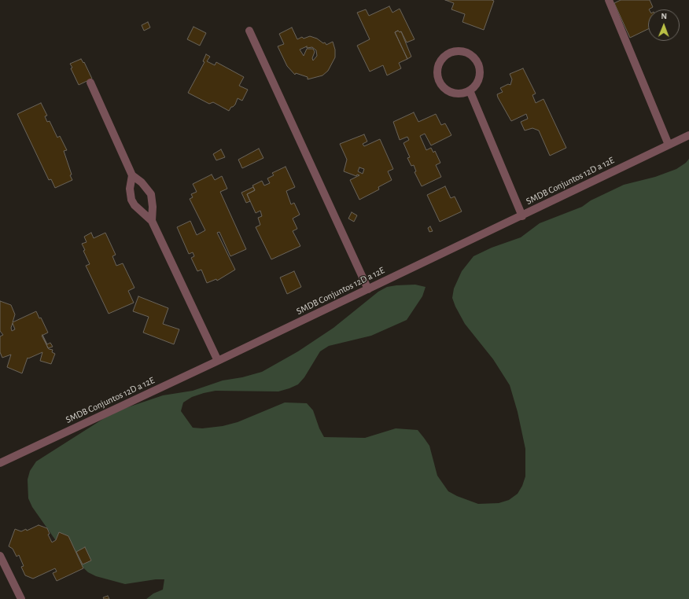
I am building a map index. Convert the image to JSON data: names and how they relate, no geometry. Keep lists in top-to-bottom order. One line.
{"streets":{"street":["SMDB Conjuntos 12D a 12E"]},"north":"top"}
